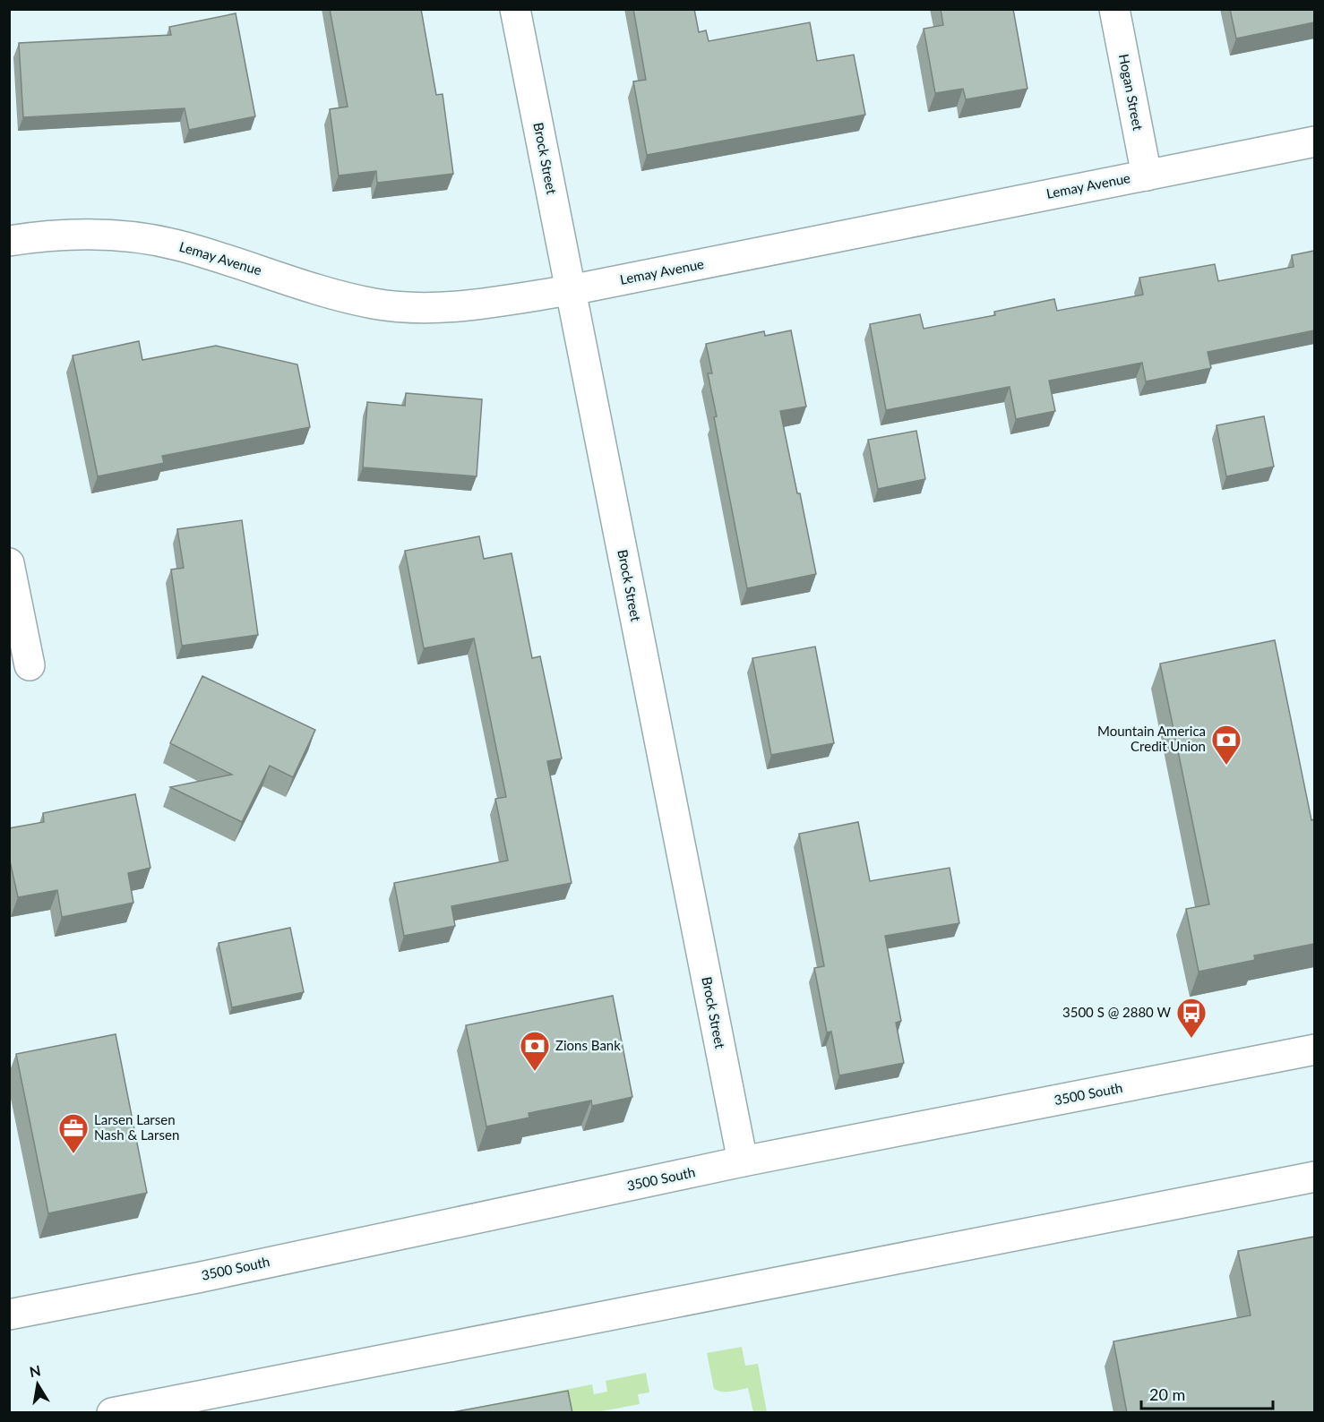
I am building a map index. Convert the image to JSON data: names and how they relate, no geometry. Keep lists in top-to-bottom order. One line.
{"streets":{"street":["Hogan Street","Brock Street","Lemay Avenue","3500 South"]},"crossings":[["Hogan Street","Lemay Avenue"],["Brock Street","Lemay Avenue"],["Brock Street","3500 South"]],"places":{"bank":["Mountain America Credit Union","Zions Bank"],"bus stop":["3500 S @ 2880 W"],"office":["Larsen Larsen Nash & Larsen"]},"scale_bar":"20 m","north":"top"}
